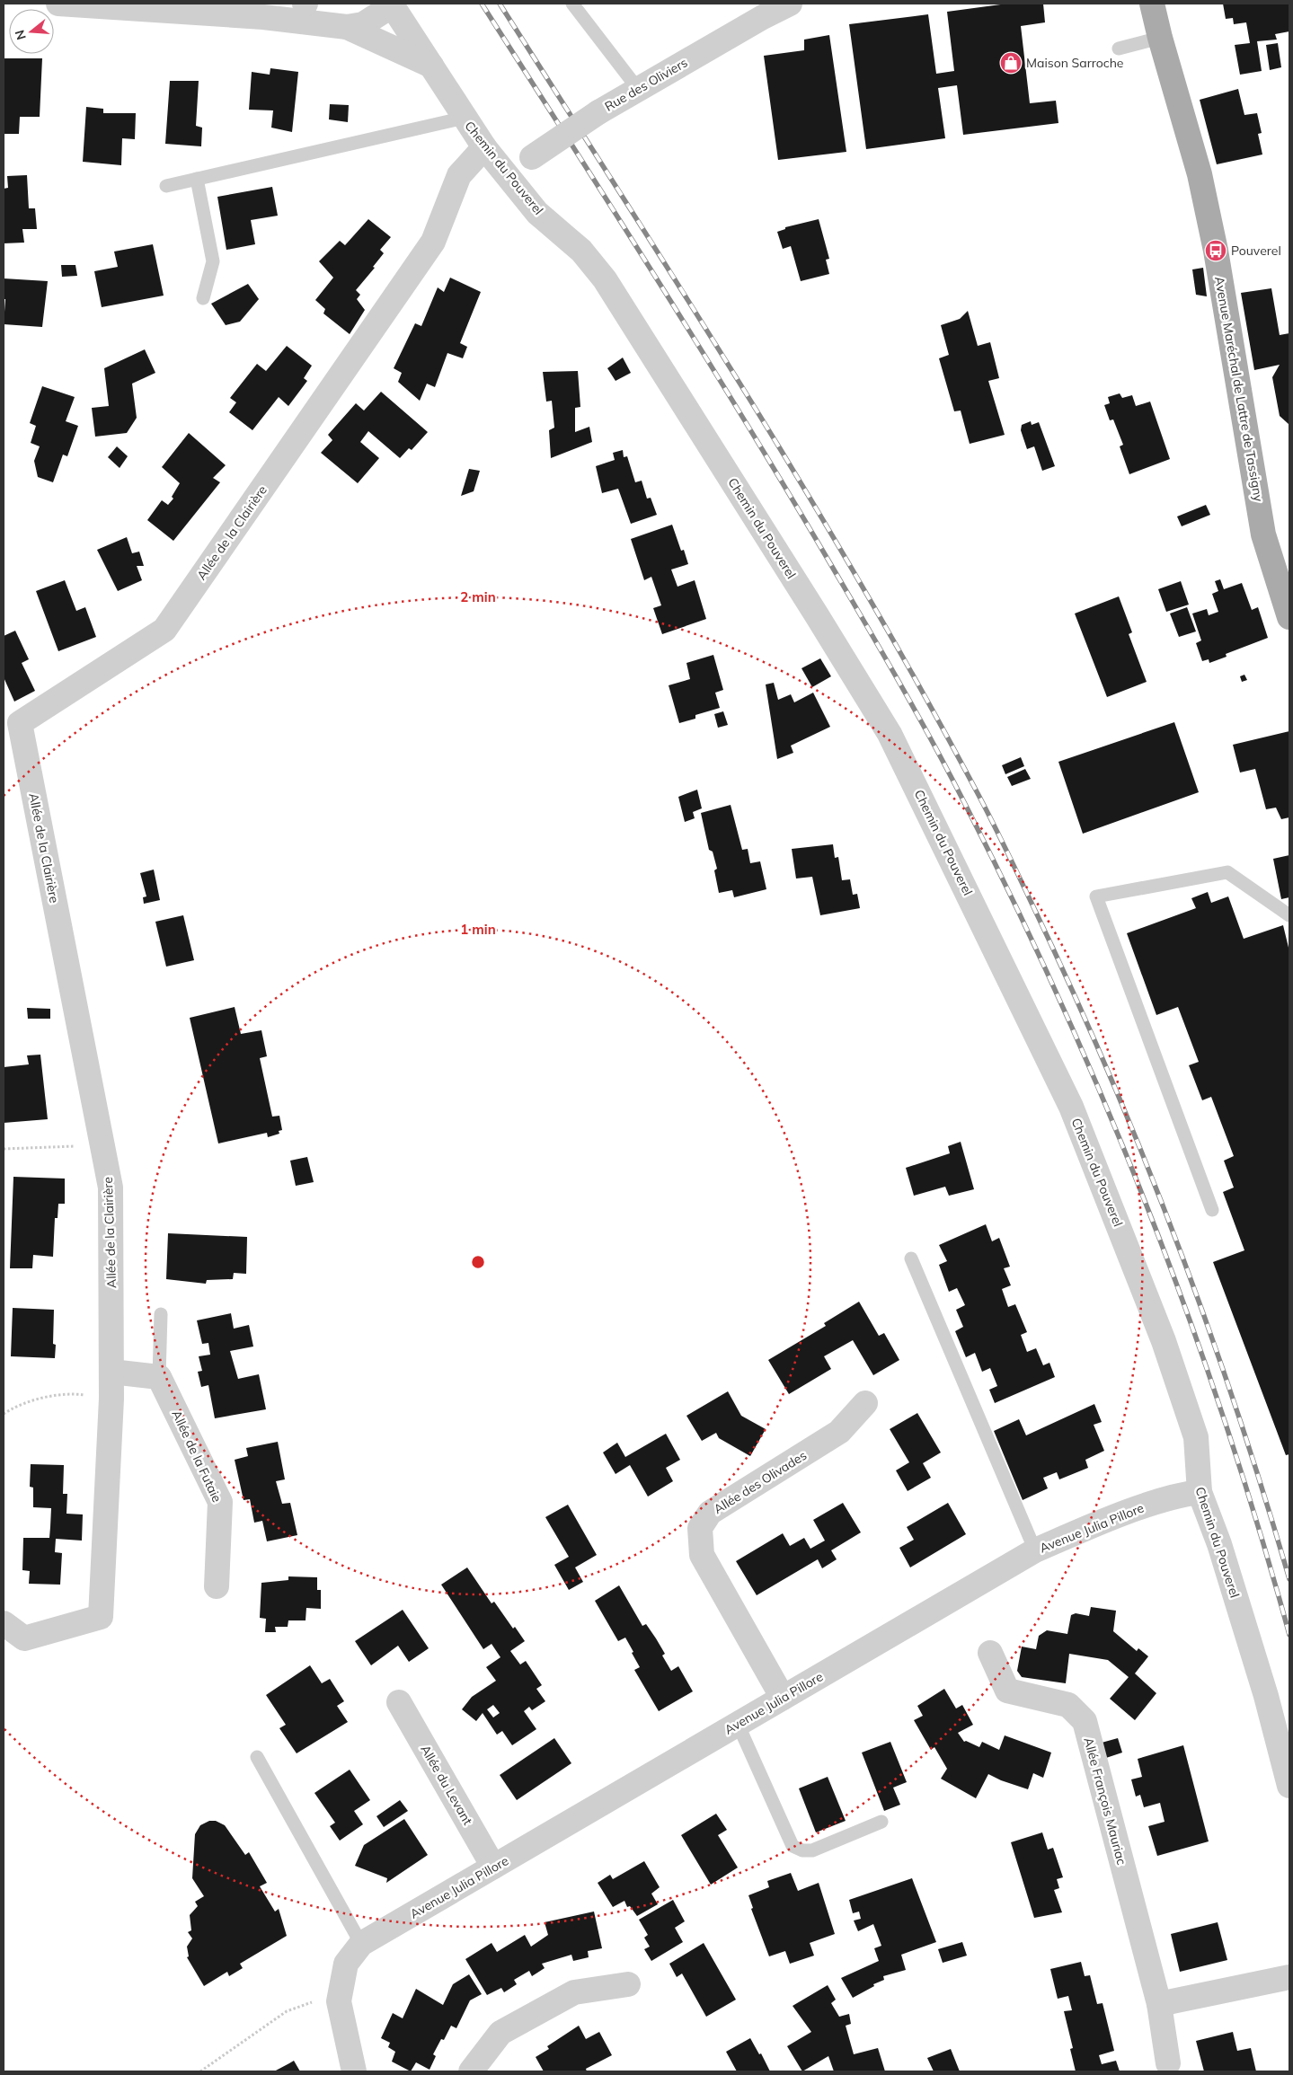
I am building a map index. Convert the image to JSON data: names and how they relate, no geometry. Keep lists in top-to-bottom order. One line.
{"streets":{"main road":["Avenue Maréchal de Lattre de Tassigny"],"street":["Rue des Oliviers","Chemin du Pouverel","Allée de la Clairière","Allée de la Futaie","Allée des Olivades","Avenue Julia Pillore","Allée du Levant","Allée François Mauriac"]},"crossings":[["Rue des Oliviers","Chemin du Pouverel"],["Chemin du Pouverel","Allée de la Clairière"],["Chemin du Pouverel","Avenue Julia Pillore"],["Allée des Olivades","Avenue Julia Pillore"],["Avenue Julia Pillore","Allée du Levant"]],"places":{"shop":["Maison Sarroche"],"bus stop":["Pouverel"]},"north":"left","rings":["2 min","1 min"]}
